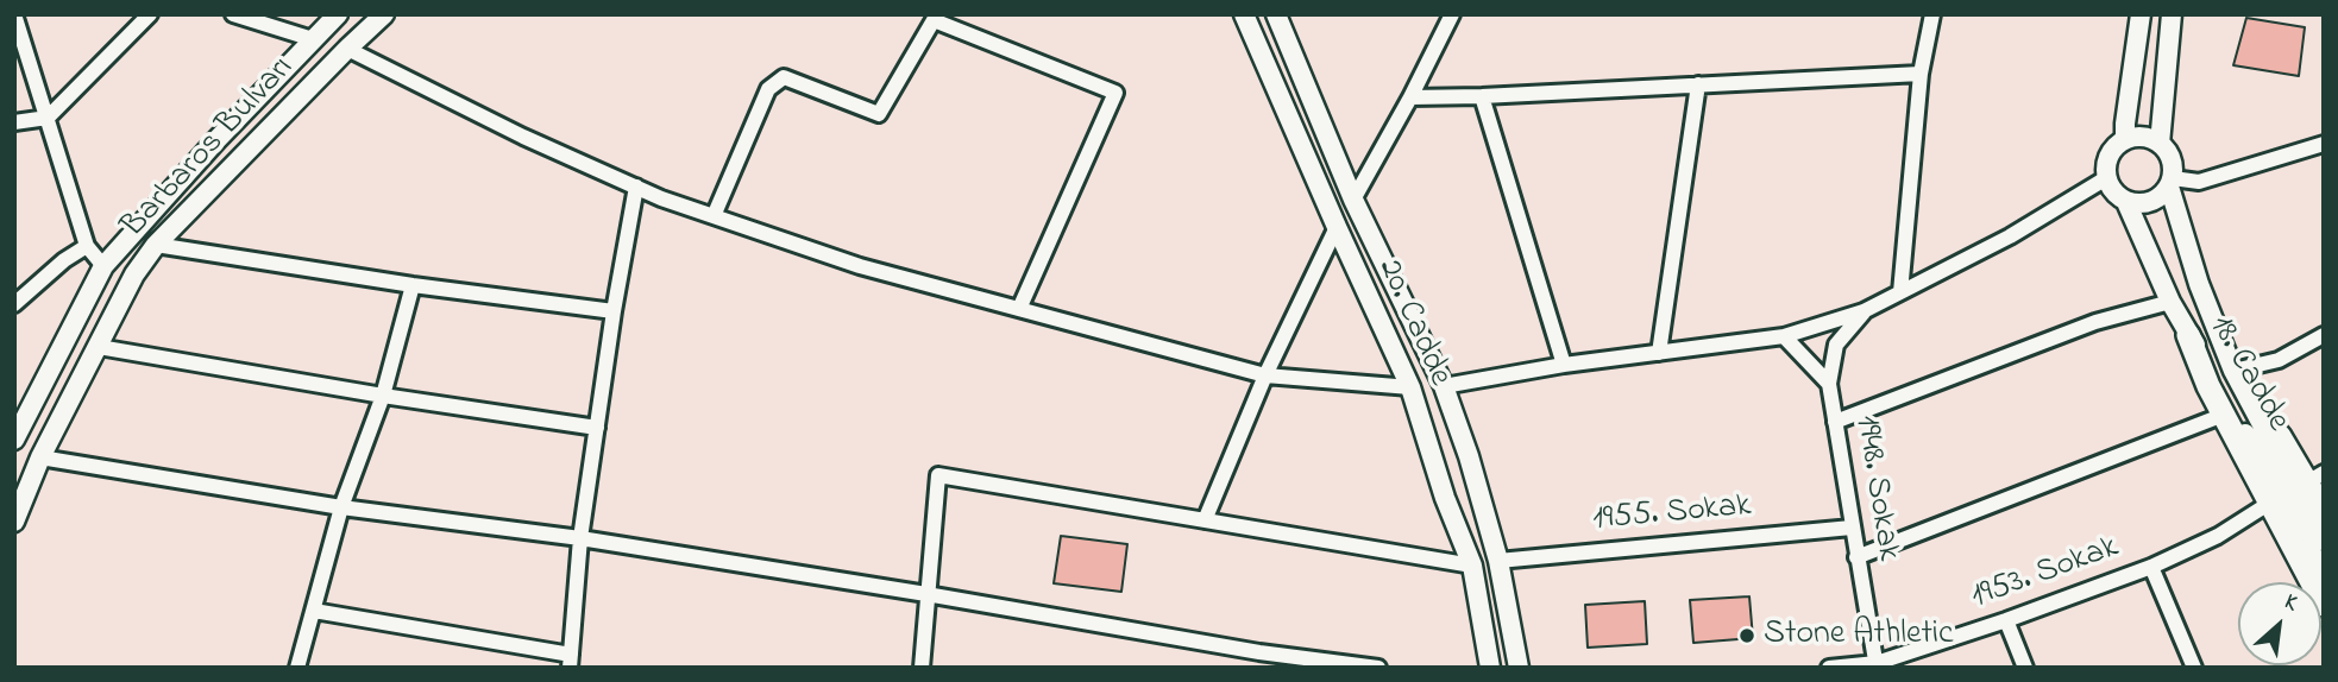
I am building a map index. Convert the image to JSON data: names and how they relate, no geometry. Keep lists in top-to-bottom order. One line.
{"streets":{"street":["Barbaros Bulvarı","20. Cadde","18. Cadde","1948. Sokak","1955. Sokak","1953. Sokak"]},"crossings":[["20. Cadde","1955. Sokak"],["1948. Sokak","1955. Sokak"],["1948. Sokak","1953. Sokak"]],"places":["Stone Athletic"],"north":"top right"}
